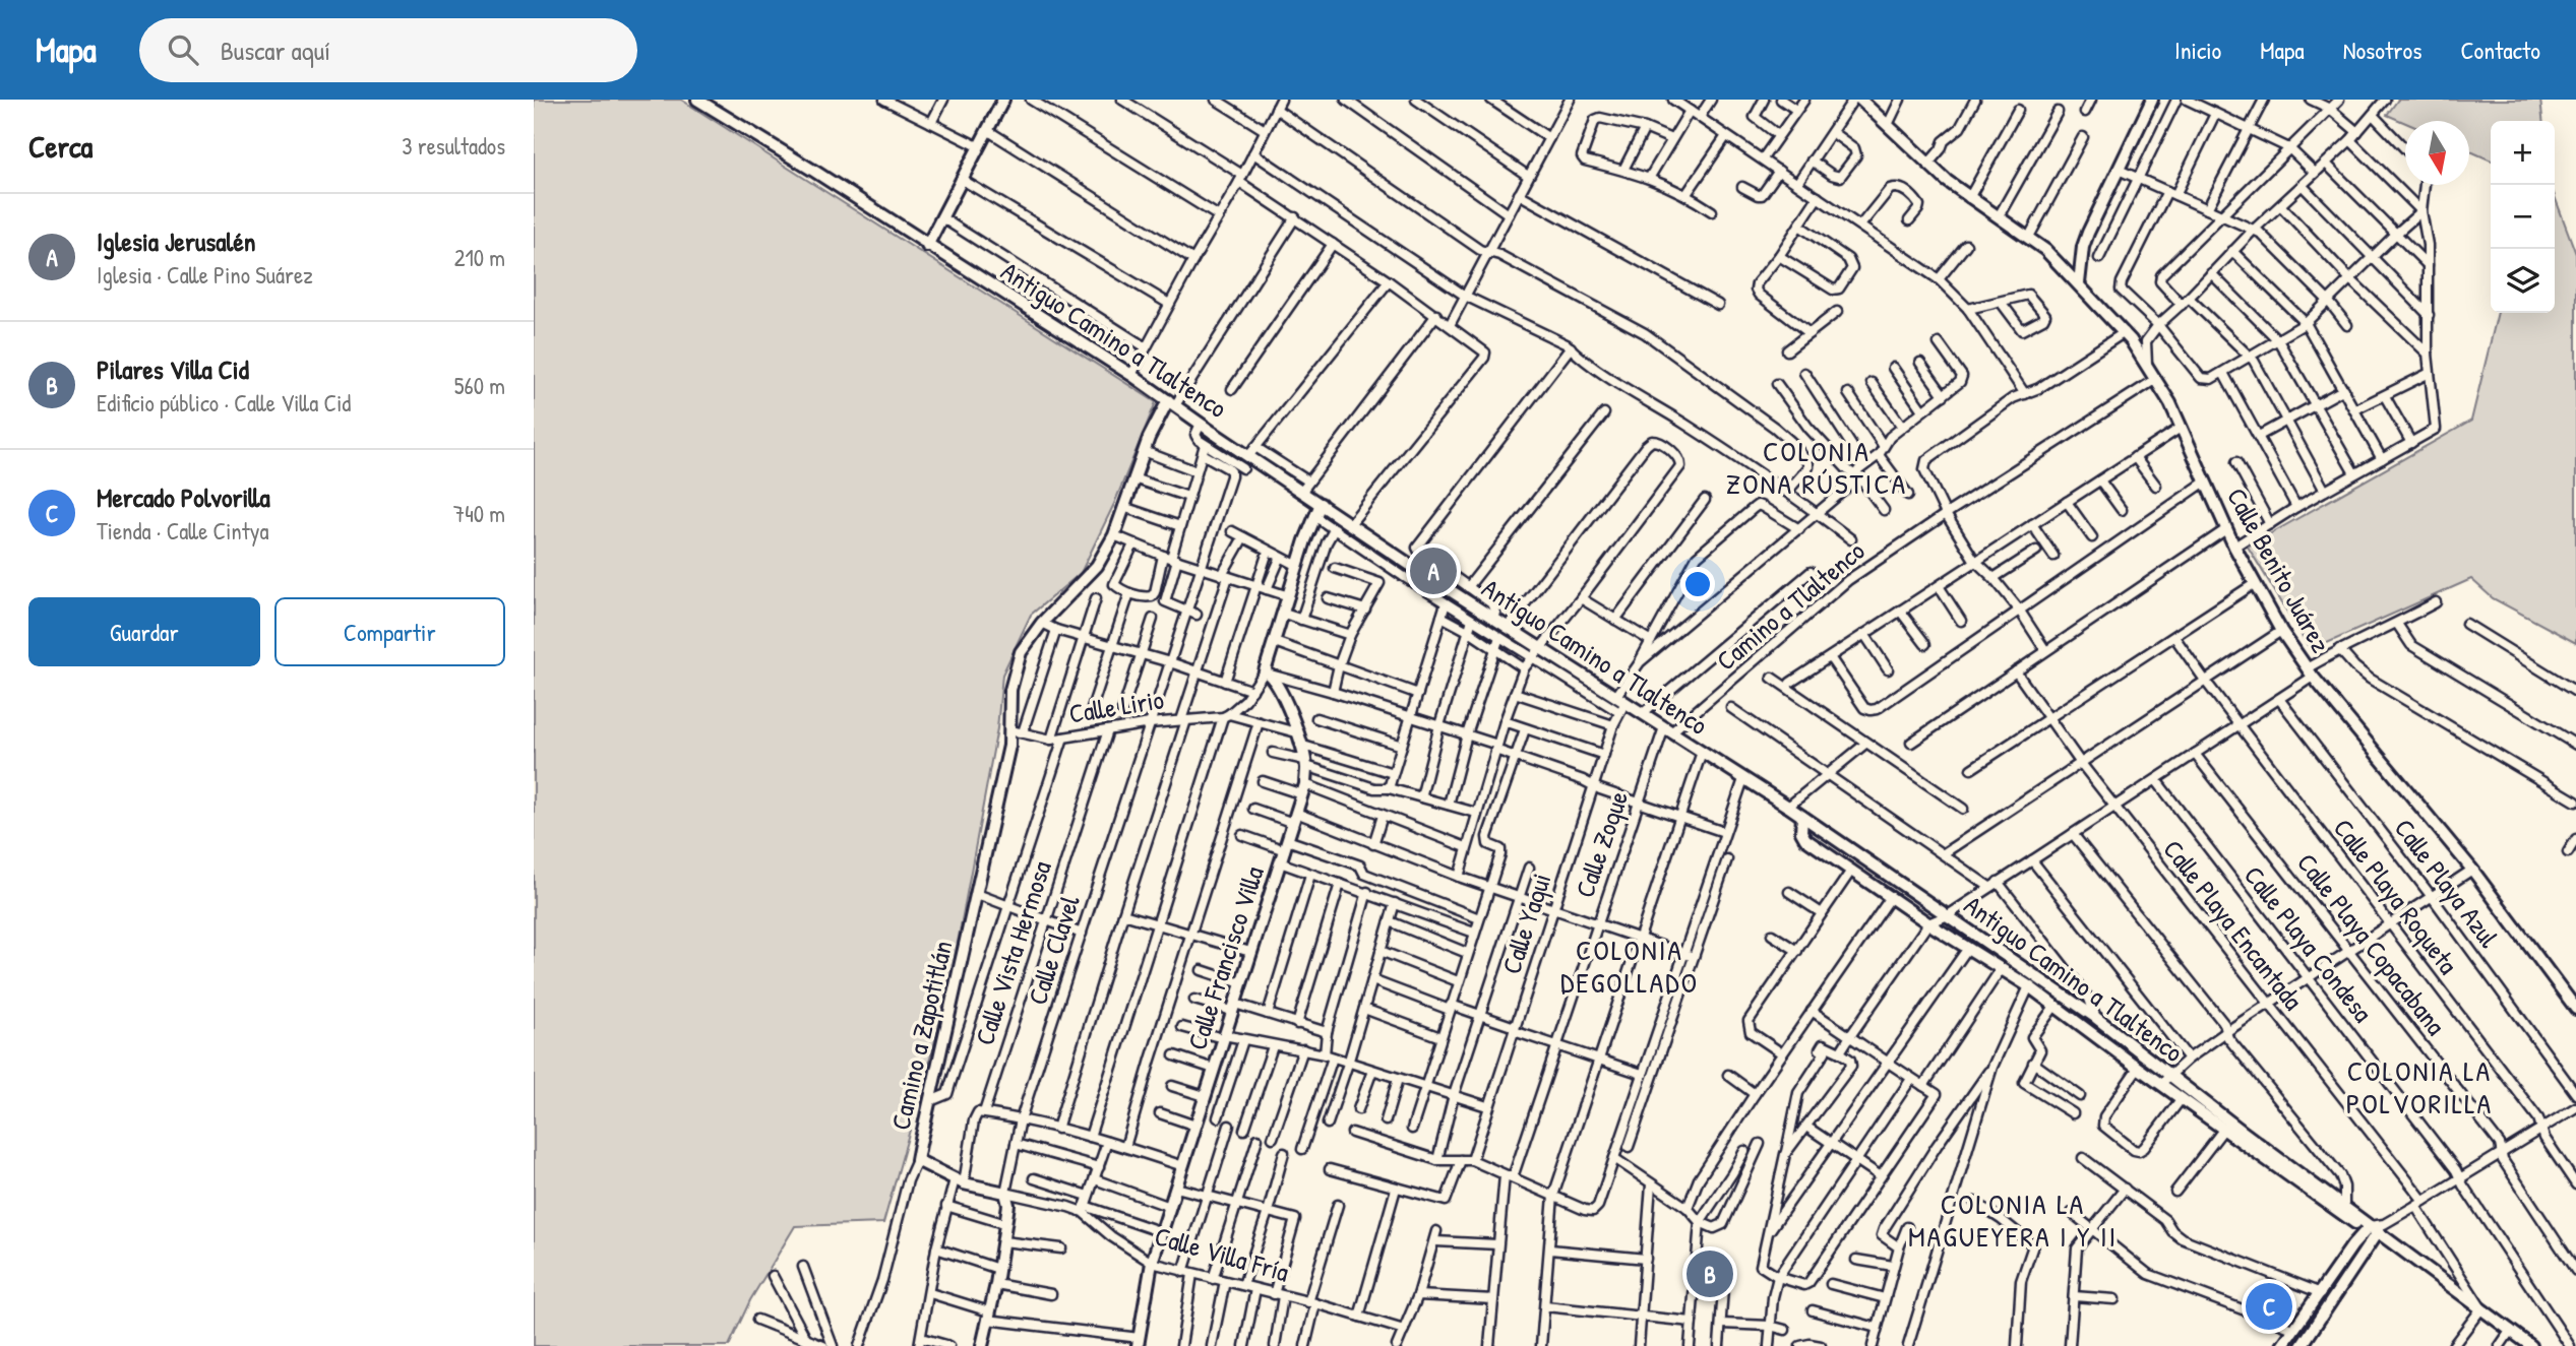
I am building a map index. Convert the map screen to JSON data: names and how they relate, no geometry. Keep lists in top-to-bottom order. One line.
{"streets":{"street":["Antiguo Camino a Tlaltenco","Calle Benito Juárez","Camino a Tlaltenco","Calle Lirio","Calle Zoque","Calle Playa Azul","Calle Playa Roqueta","Calle Yaqui","Calle Playa Encantada","Calle Playa Condesa","Calle Playa Copacabana","Calle Clavel","Calle Vista Hermosa","Calle Francisco Villa","Camino a Zapotitlán","Calle Villa Fría"]},"crossings":[["Antiguo Camino a Tlaltenco","Camino a Tlaltenco"],["Antiguo Camino a Tlaltenco","Calle Zoque"],["Antiguo Camino a Tlaltenco","Calle Yaqui"],["Antiguo Camino a Tlaltenco","Camino a Zapotitlán"],["Calle Benito Juárez","Camino a Tlaltenco"],["Camino a Tlaltenco","Calle Zoque"],["Calle Lirio","Calle Clavel"],["Calle Lirio","Calle Vista Hermosa"],["Calle Lirio","Calle Francisco Villa"],["Calle Lirio","Camino a Zapotitlán"],["Calle Clavel","Calle Villa Fría"],["Calle Vista Hermosa","Calle Villa Fría"],["Calle Francisco Villa","Calle Villa Fría"],["Camino a Zapotitlán","Calle Villa Fría"]],"districts":["COLONIA ZONA RÚSTICA","COLONIA DEGOLLADO","COLONIA LA POLVORILLA","COLONIA LA MAGUEYERA I Y II"],"north":"bottom","page":{"header":"Mapa","search":"Buscar aquí","nav":["Inicio","Mapa","Nosotros","Contacto"],"heading":["Cerca","3 resultados"],"map_buttons":["+","−"],"list":[{"mark":"A","name":"Iglesia Jerusalén","note":"Iglesia · Calle Pino Suárez","value":"210 m"},{"mark":"B","name":"Pilares Villa Cid","note":"Edificio público · Calle Villa Cid","value":"560 m"},{"mark":"C","name":"Mercado Polvorilla","note":"Tienda · Calle Cintya","value":"740 m"}],"pins":["A","B","C"],"buttons":["Guardar","Compartir"]}}
